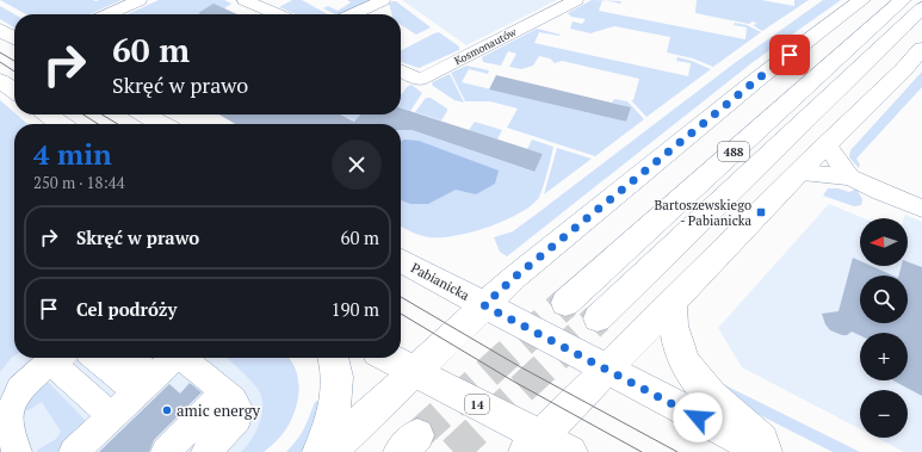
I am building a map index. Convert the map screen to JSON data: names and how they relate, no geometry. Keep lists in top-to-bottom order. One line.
{"streets":{"main road":["488","Pabianicka","14"],"street":["Kosmonautów"]},"places":{"transit":["Bartoszewskiego - Pabianicka"],"other":["amic energy"]},"north":"left","page":{"turn":["60 m","Skręć w prawo"],"heading":["4 min","250 m · 18:44"],"list":[{"name":"Skręć w prawo","value":"60 m"},{"name":"Cel podróży","value":"190 m"}],"map_buttons":["+","−"]}}
